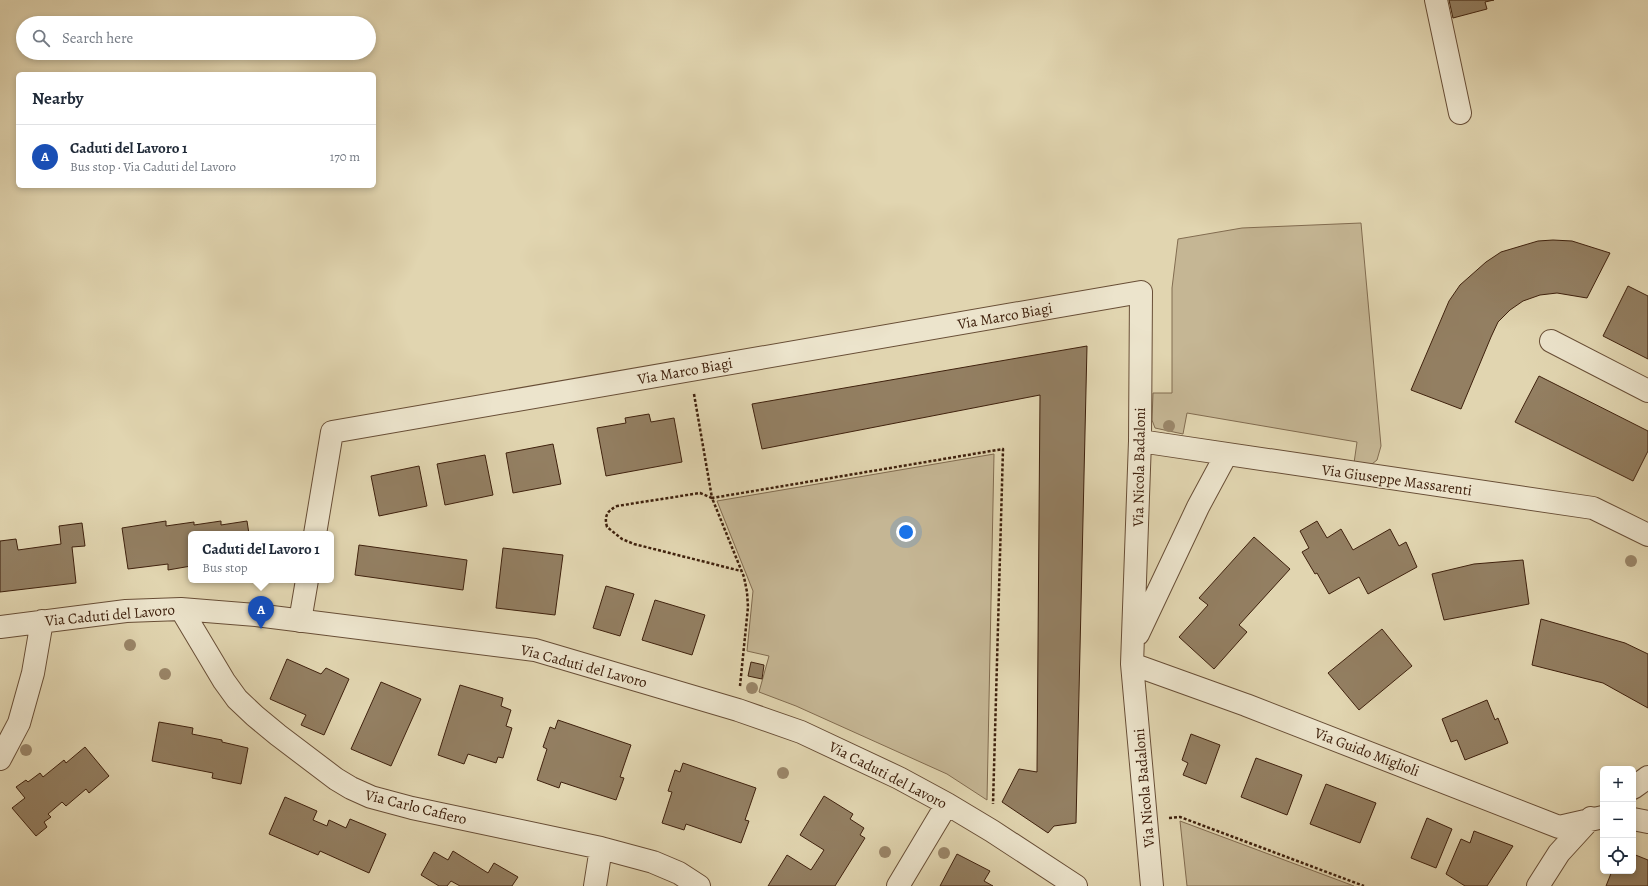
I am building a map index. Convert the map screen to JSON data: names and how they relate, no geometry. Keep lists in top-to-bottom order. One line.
{"streets":{"street":["Via Marco Biagi","Via Nicola Badaloni","Via Giuseppe Massarenti","Via Caduti del Lavoro","Via Guido Miglioli","Via Carlo Cafiero"]},"crossings":[["Via Marco Biagi","Via Nicola Badaloni"],["Via Nicola Badaloni","Via Giuseppe Massarenti"],["Via Nicola Badaloni","Via Guido Miglioli"],["Via Caduti del Lavoro","Via Carlo Cafiero"]],"page":{"search":"Search here","heading":"Nearby","list":[{"mark":"A","name":"Caduti del Lavoro 1","note":"Bus stop · Via Caduti del Lavoro","value":"170 m"}],"popup":["Caduti del Lavoro 1","Bus stop"],"pins":"A","map_buttons":["+","−"]}}
